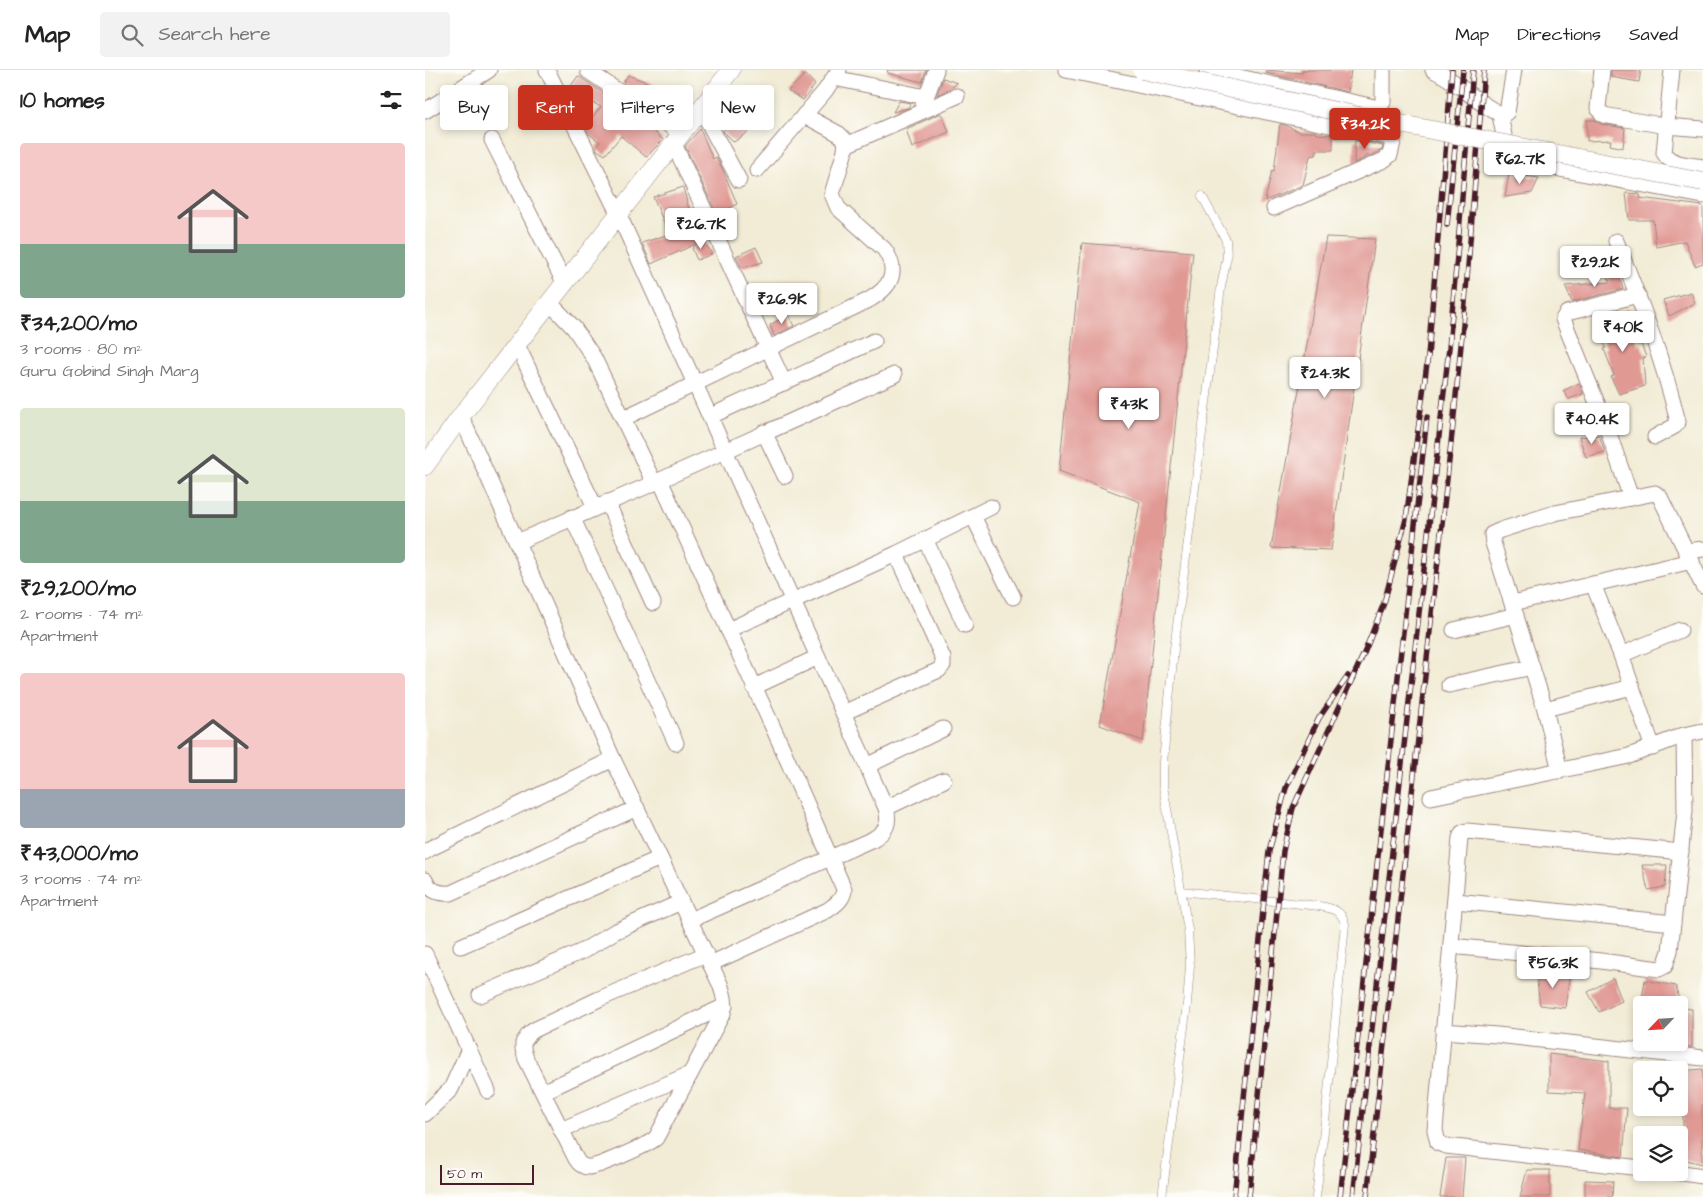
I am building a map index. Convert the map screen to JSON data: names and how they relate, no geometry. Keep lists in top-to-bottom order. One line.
{"scale_bar":"50 m","north":"bottom left","page":{"header":"Map","search":"Search here","nav":["Map","Directions","Saved"],"heading":"10 homes","chip":["Buy","Rent","Filters","New"],"price":["₹34.2K","₹62.7K","₹26.7K","₹29.2K","₹26.9K","₹40K","₹24.3K","₹43K","₹40.4K","₹56.3K"],"list":[{"name":"₹34,200/mo","note":"3 rooms · 80 m² · Guru Gobind Singh Marg"},{"name":"₹29,200/mo","note":"2 rooms · 74 m² · Apartment"},{"name":"₹43,000/mo","note":"3 rooms · 74 m² · Apartment"}],"scale":"50 m"}}
